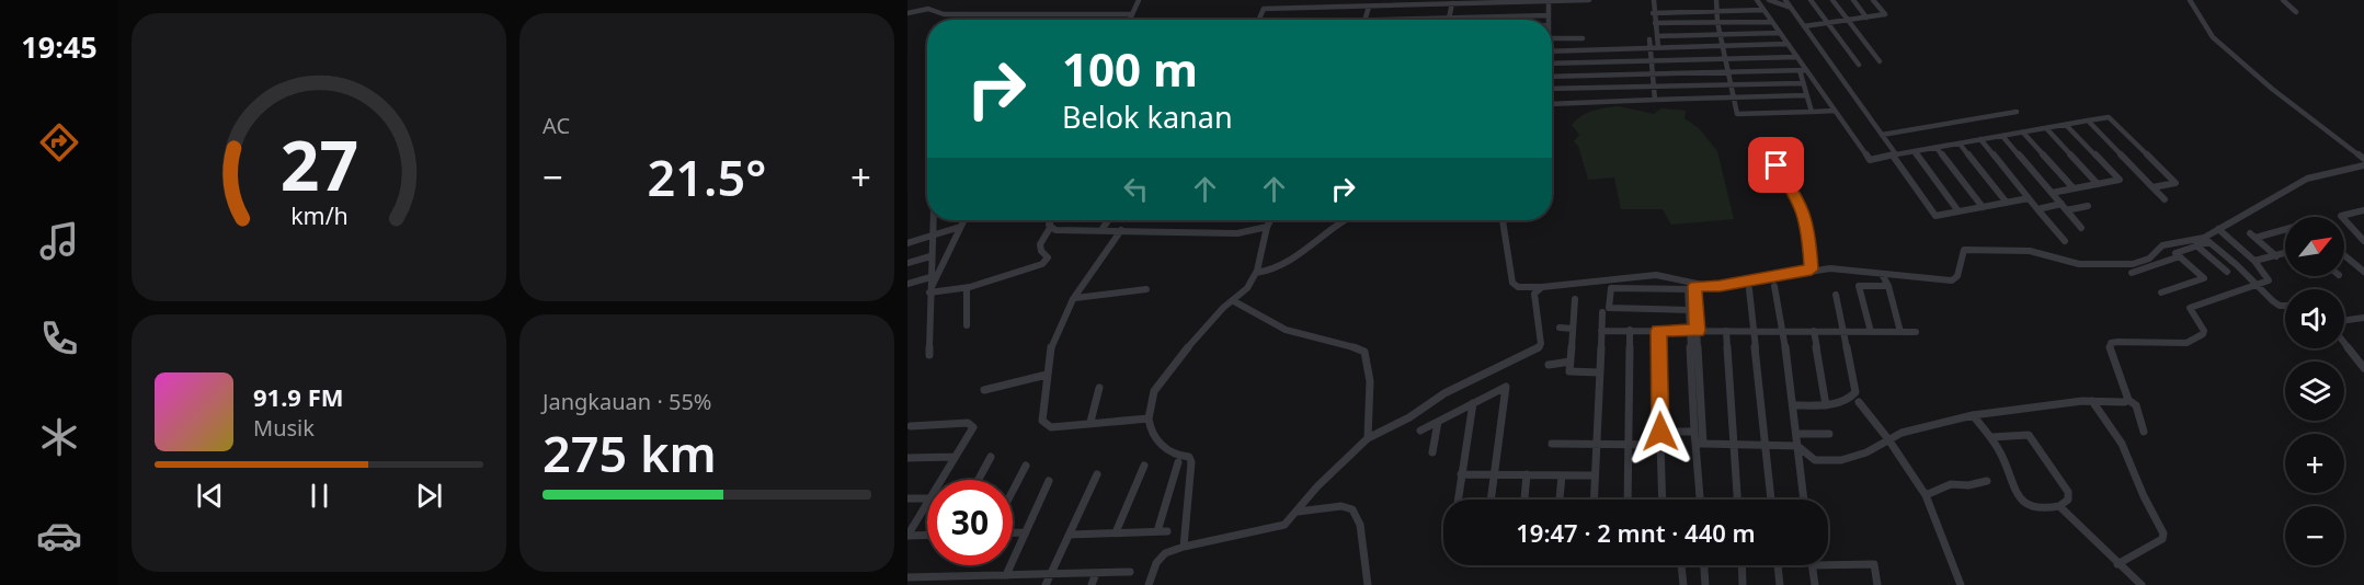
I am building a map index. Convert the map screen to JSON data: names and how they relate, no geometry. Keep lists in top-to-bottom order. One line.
{"north":"top right","page":{"tabs":"19:45","tile":["AC",["Jangkauan · 55%","275 km"]],"turn":["100 m","Belok kanan"],"heat":["−","21.5°","+"],"map_buttons":["+","−"],"song":["91.9 FM","Musik"],"limit":"30","trip":"19:47 · 2 mnt · 440 m","gauge":["27","km/h"]}}
